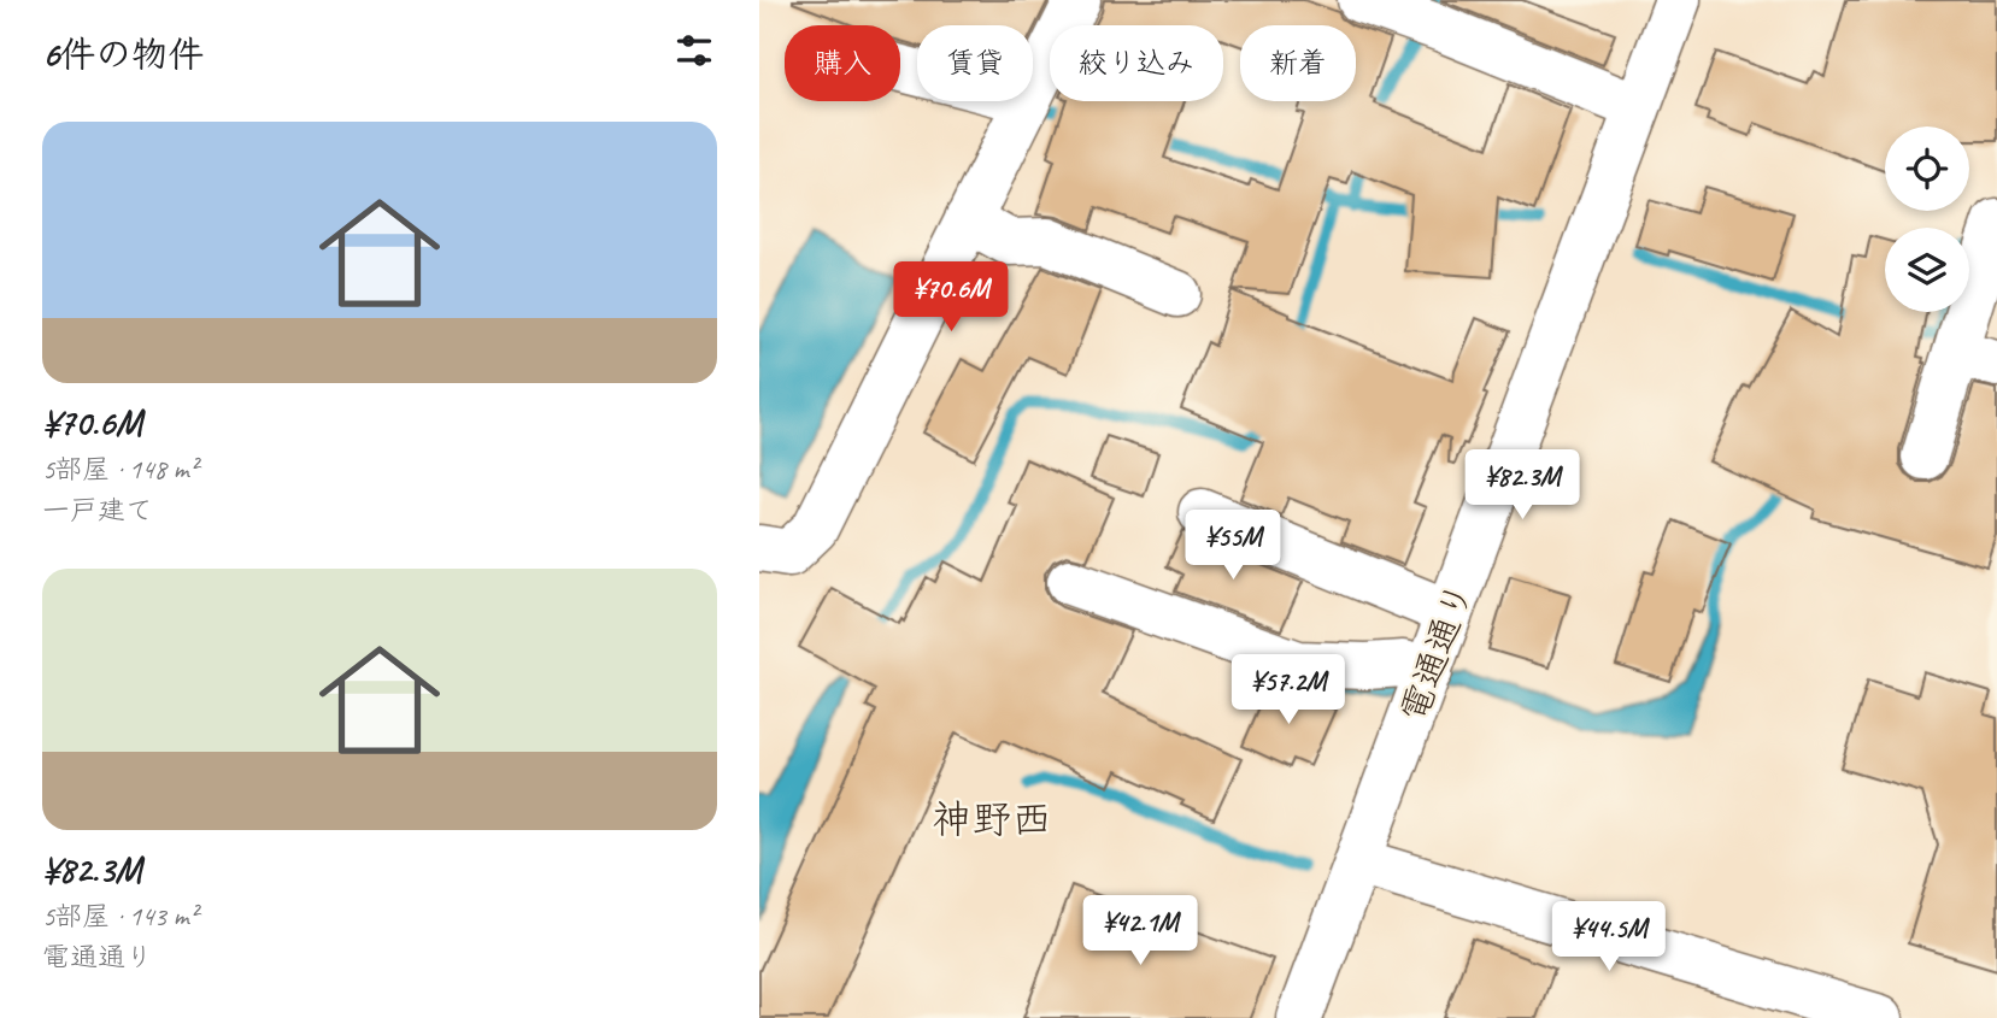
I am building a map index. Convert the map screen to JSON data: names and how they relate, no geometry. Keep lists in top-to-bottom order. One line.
{"streets":{"street":["電通通り"]},"districts":["神野西"],"page":{"heading":"6件の物件","chip":["購入","賃貸","絞り込み","新着"],"list":[{"name":"¥70.6M","note":"5部屋 · 148 m² · 一戸建て"},{"name":"¥82.3M","note":"5部屋 · 143 m² · 電通通り"}],"price":["¥70.6M","¥82.3M","¥55M","¥57.2M","¥42.1M","¥44.5M"]}}
